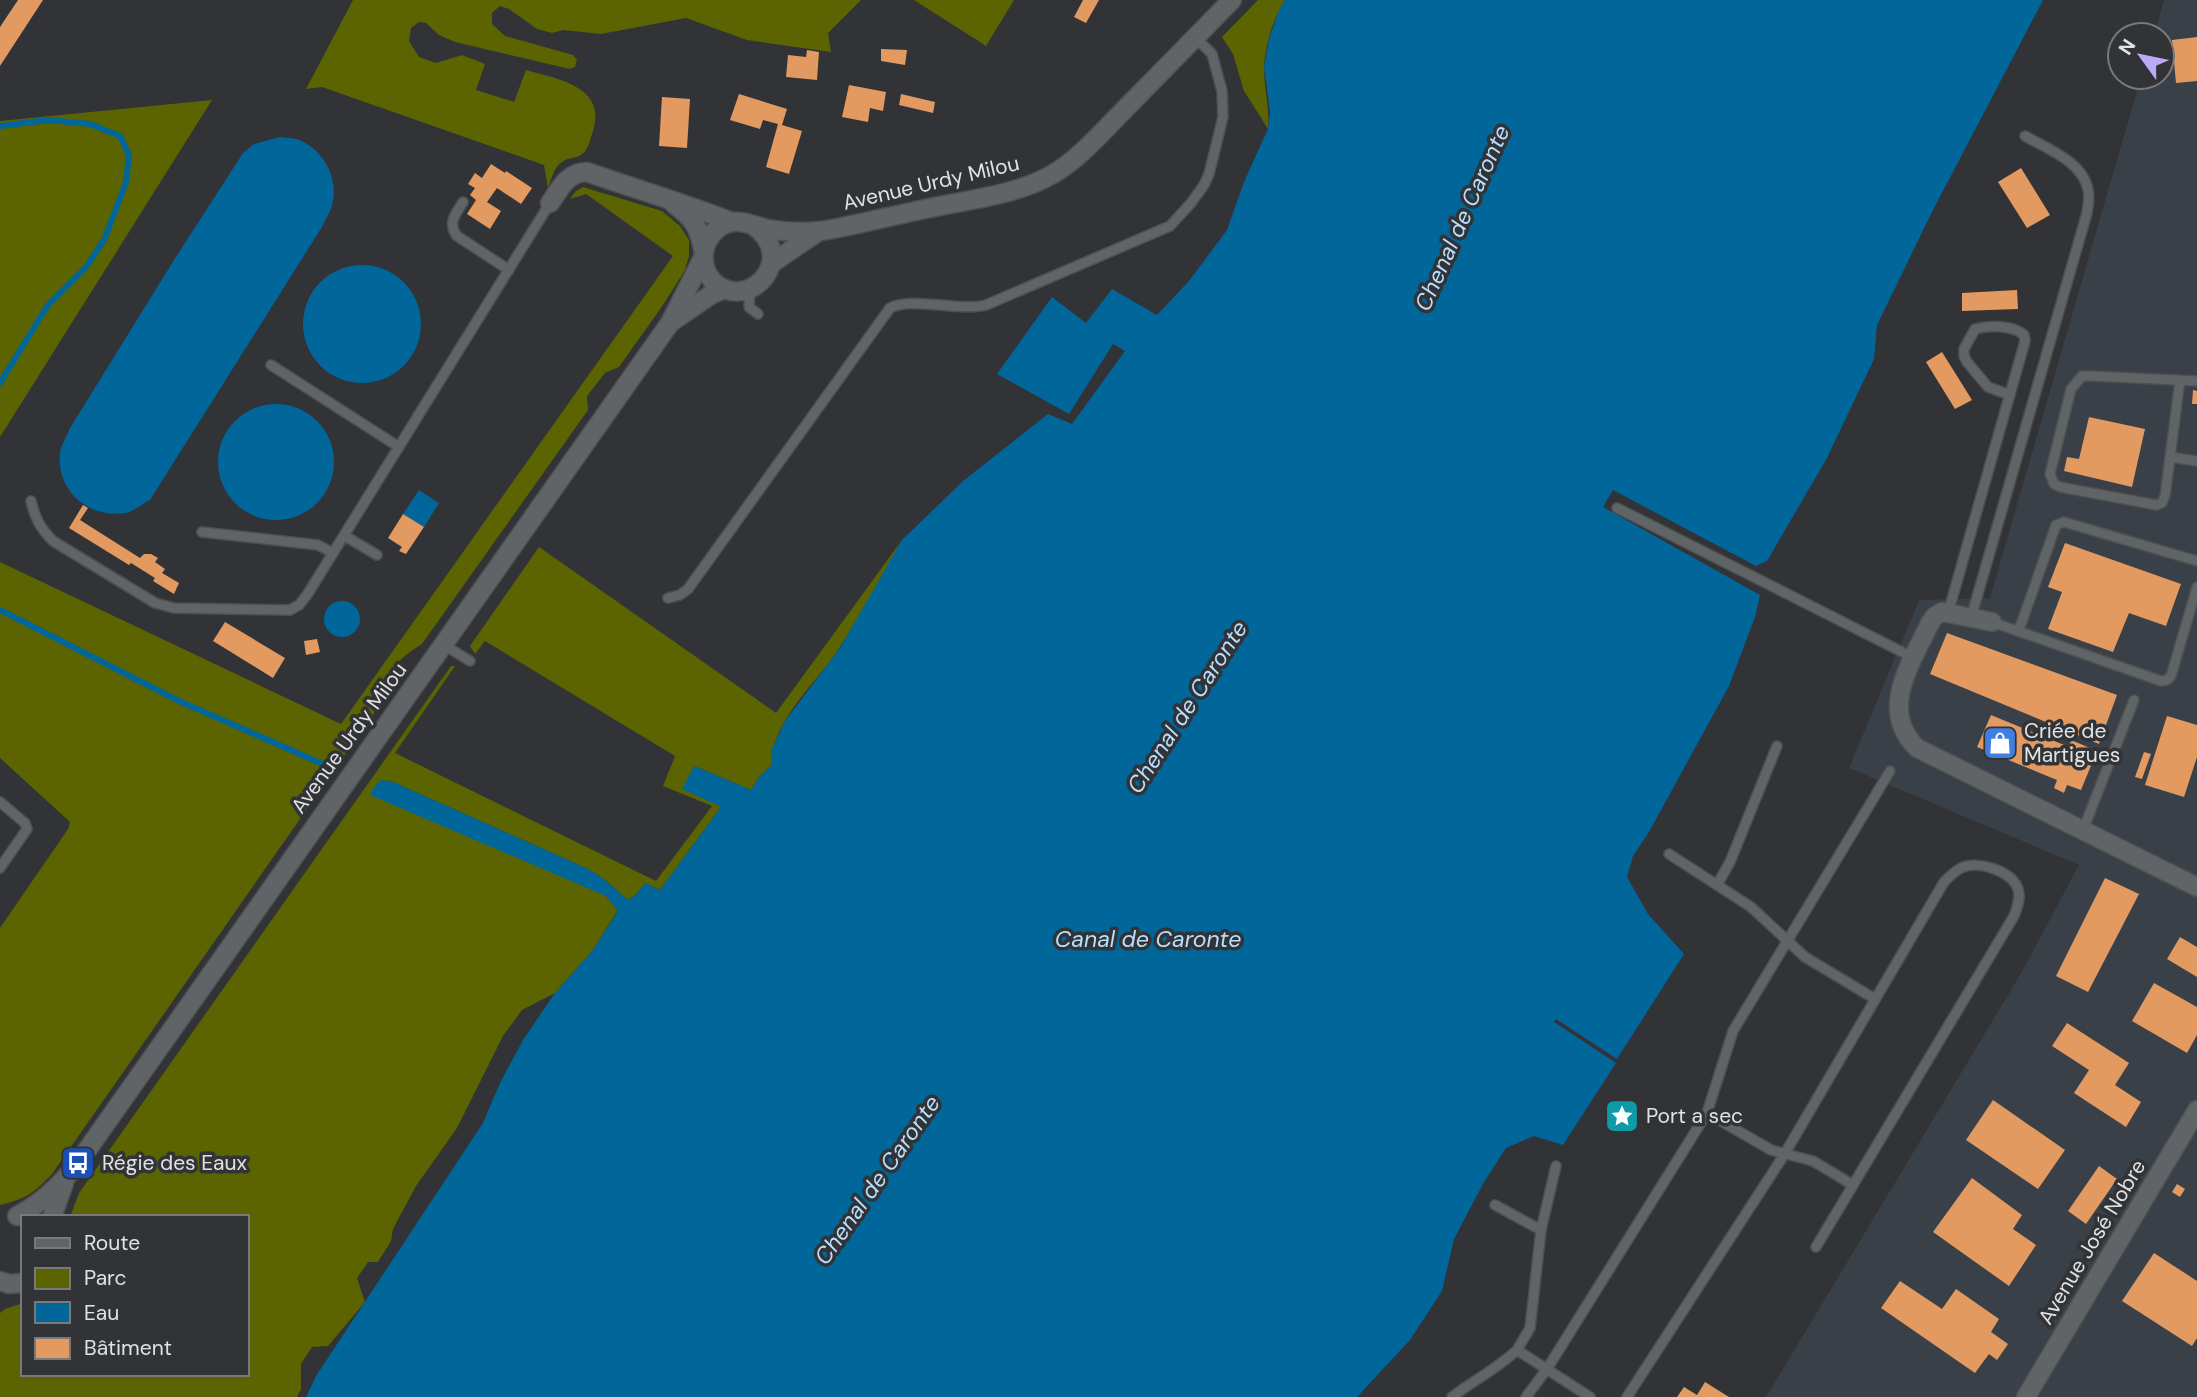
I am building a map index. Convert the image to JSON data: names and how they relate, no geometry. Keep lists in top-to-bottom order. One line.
{"streets":{"street":["Avenue Urdy Milou","Avenue José Nobre"]},"water":["Chenal de Caronte","Canal de Caronte"],"places":{"shop":["Criée de Martigues"],"place":["Port a sec"],"bus stop":["Régie des Eaux"]},"legend":["Route","Parc","Eau","Bâtiment"],"north":"top left"}
